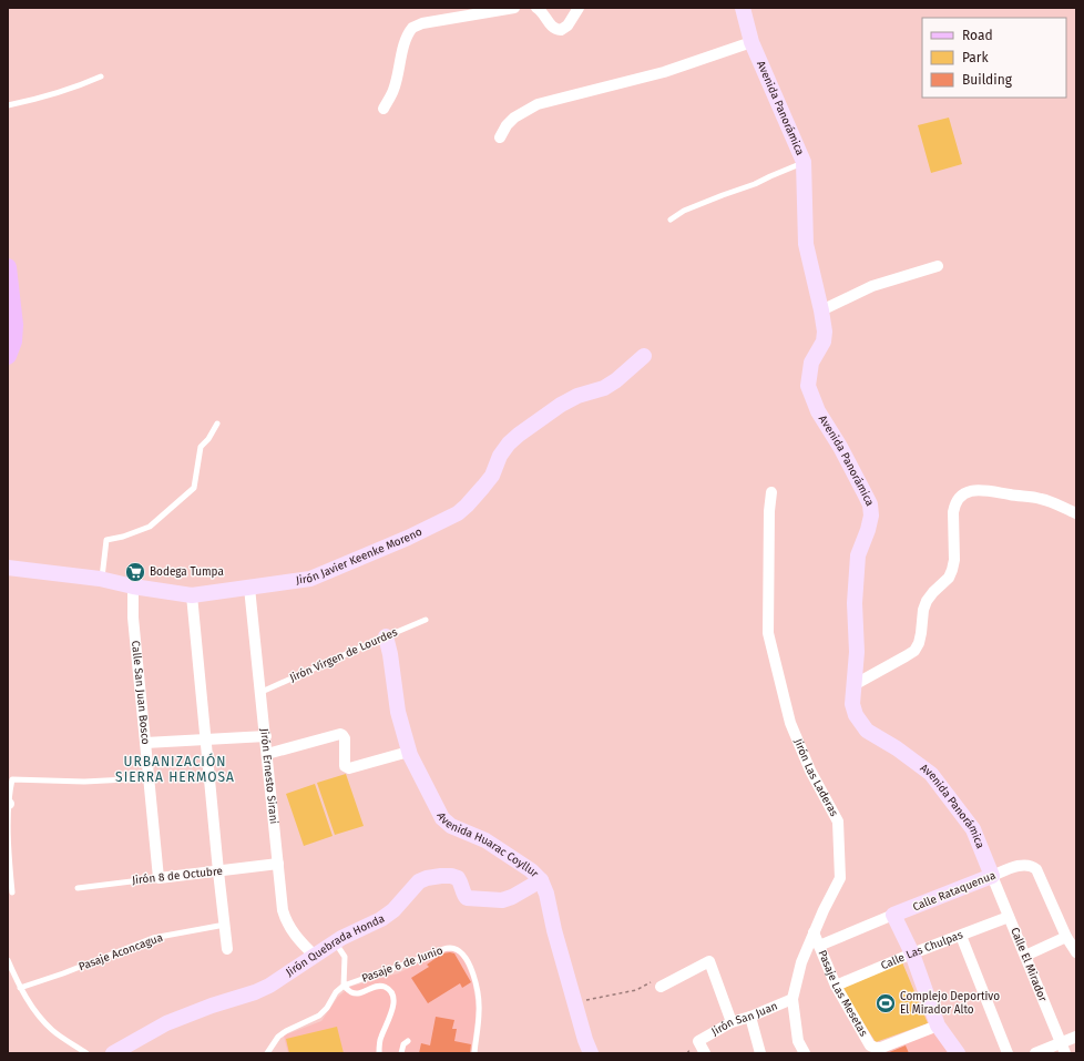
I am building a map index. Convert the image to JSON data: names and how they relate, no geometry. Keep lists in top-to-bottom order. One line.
{"streets":{"main road":["Avenida Panorámica","Jirón Javier Keenke Moreno","Avenida Huarac Coyllur","Calle Rataquenua","Jirón Quebrada Honda"],"street":["Calle San Juan Bosco","Jirón Ernesto Sirani","Jirón Las Laderas","Jirón 8 de Octubre","Calle Las Chulpas","Calle El Mirador","Pasaje Las Mesetas","Jirón San Juan"],"lane":["Jirón Virgen de Lourdes","Pasaje Aconcagua","Pasaje 6 de Junio"]},"crossings":[["Avenida Panorámica","Calle Rataquenua"],["Avenida Panorámica","Calle El Mirador"],["Jirón Javier Keenke Moreno","Calle San Juan Bosco"],["Jirón Javier Keenke Moreno","Jirón Ernesto Sirani"],["Jirón Virgen de Lourdes","Jirón Ernesto Sirani"],["Jirón Virgen de Lourdes","Avenida Huarac Coyllur"],["Calle San Juan Bosco","Jirón 8 de Octubre"],["Jirón Ernesto Sirani","Jirón 8 de Octubre"],["Jirón Ernesto Sirani","Jirón Quebrada Honda"],["Jirón Las Laderas","Pasaje Las Mesetas"],["Jirón Las Laderas","Jirón San Juan"],["Avenida Huarac Coyllur","Jirón Quebrada Honda"],["Calle Rataquenua","Calle El Mirador"],["Calle Las Chulpas","Calle El Mirador"],["Calle Las Chulpas","Pasaje Las Mesetas"]],"districts":["URBANIZACIÓN SIERRA HERMOSA"],"places":{"supermarket":["Bodega Tumpa"],"sports":["Complejo Deportivo El Mirador Alto"]},"legend":["Road","Park","Building"]}
